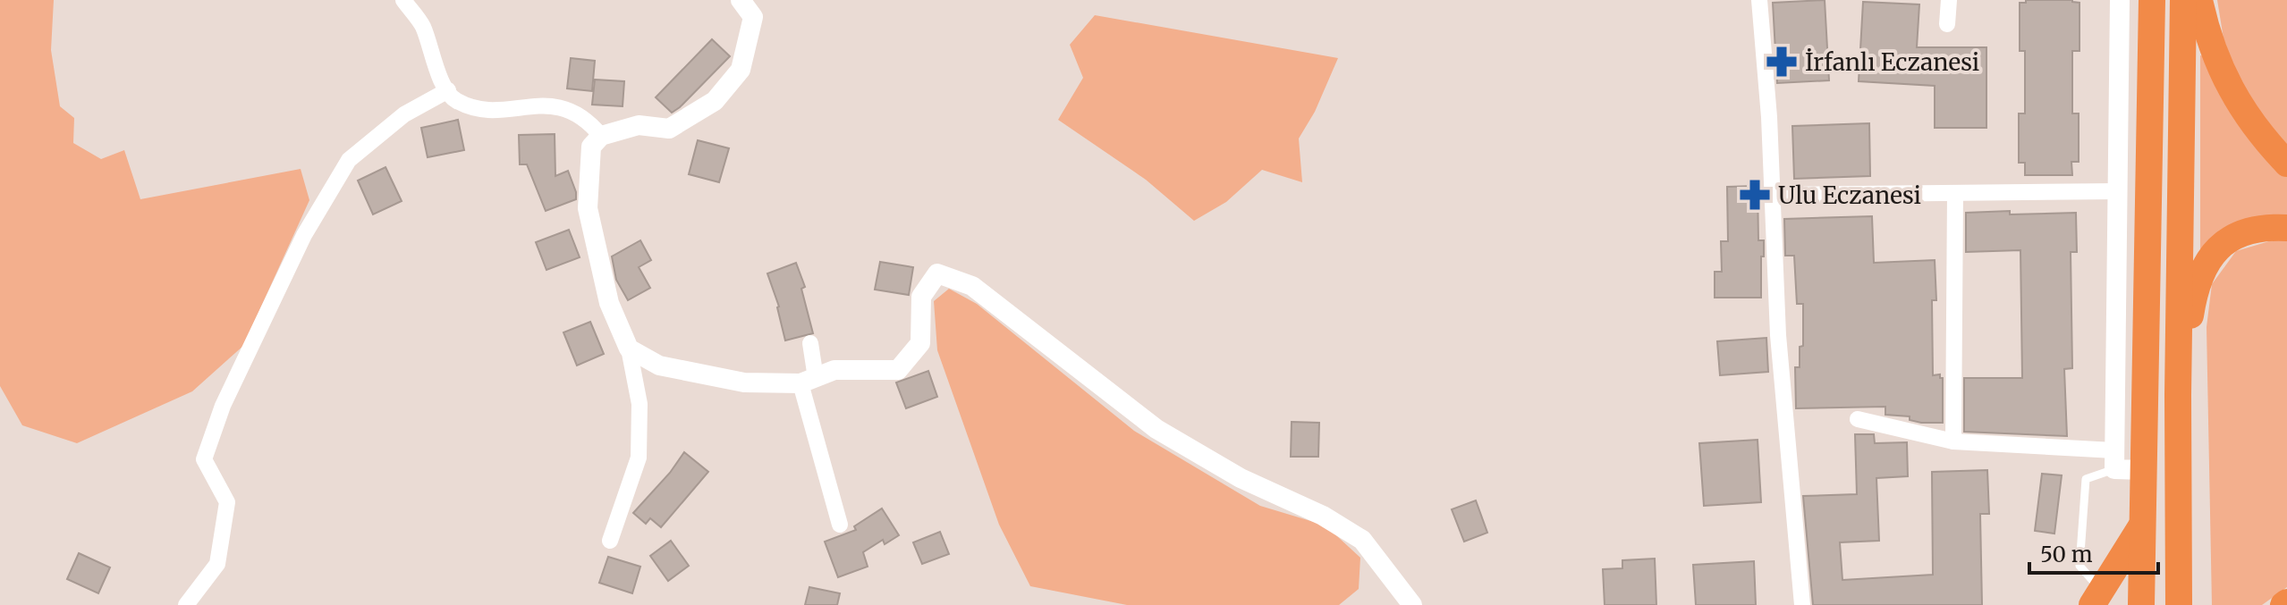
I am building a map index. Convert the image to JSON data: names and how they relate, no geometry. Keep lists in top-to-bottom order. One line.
{"places":{"pharmacy":["İrfanlı Eczanesi","Ulu Eczanesi"]},"scale_bar":"50 m"}
